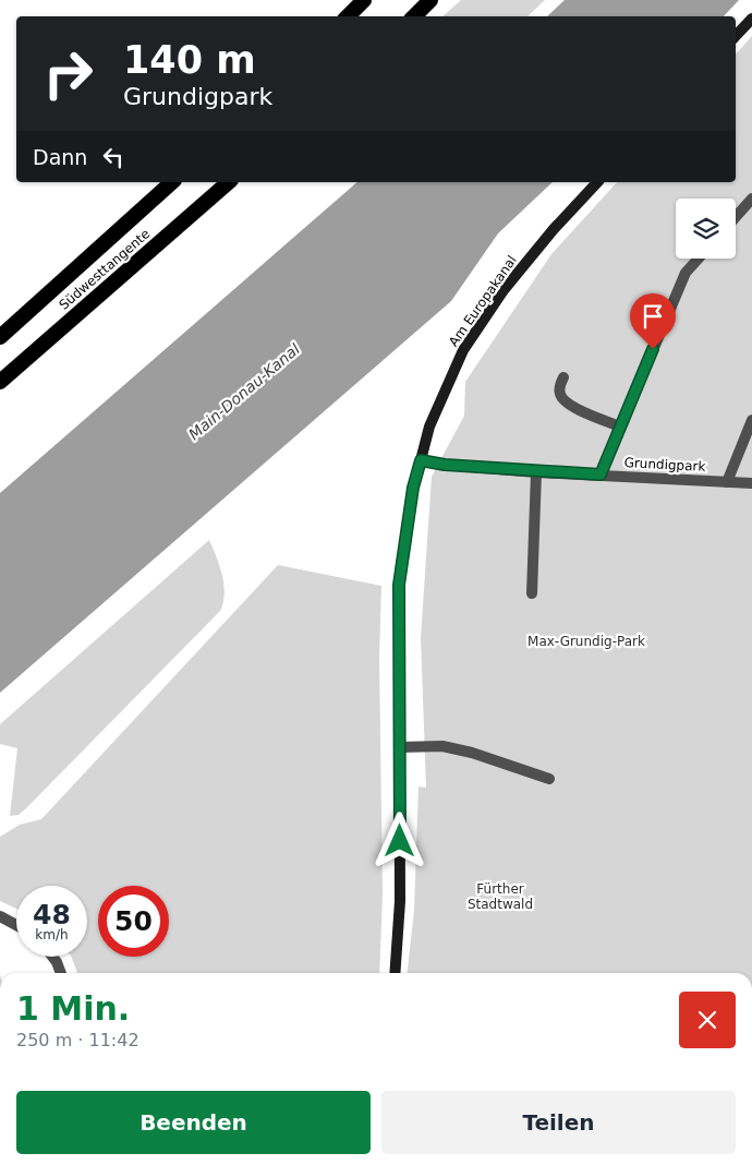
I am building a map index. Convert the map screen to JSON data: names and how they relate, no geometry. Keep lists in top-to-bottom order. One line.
{"streets":{"highway":["Südwesttangente"],"main road":["Am Europakanal"],"street":["Grundigpark"]},"crossings":[["Am Europakanal","Grundigpark"]],"water":["Main-Donau-Kanal"],"parks":["Max-Grundig-Park","Fürther Stadtwald"],"page":{"turn":["140 m","Grundigpark"],"then":"Dann","speed":"48 km/h","limit":"50","heading":["1 Min.","250 m · 11:42"],"buttons":["Beenden","Teilen"]}}
